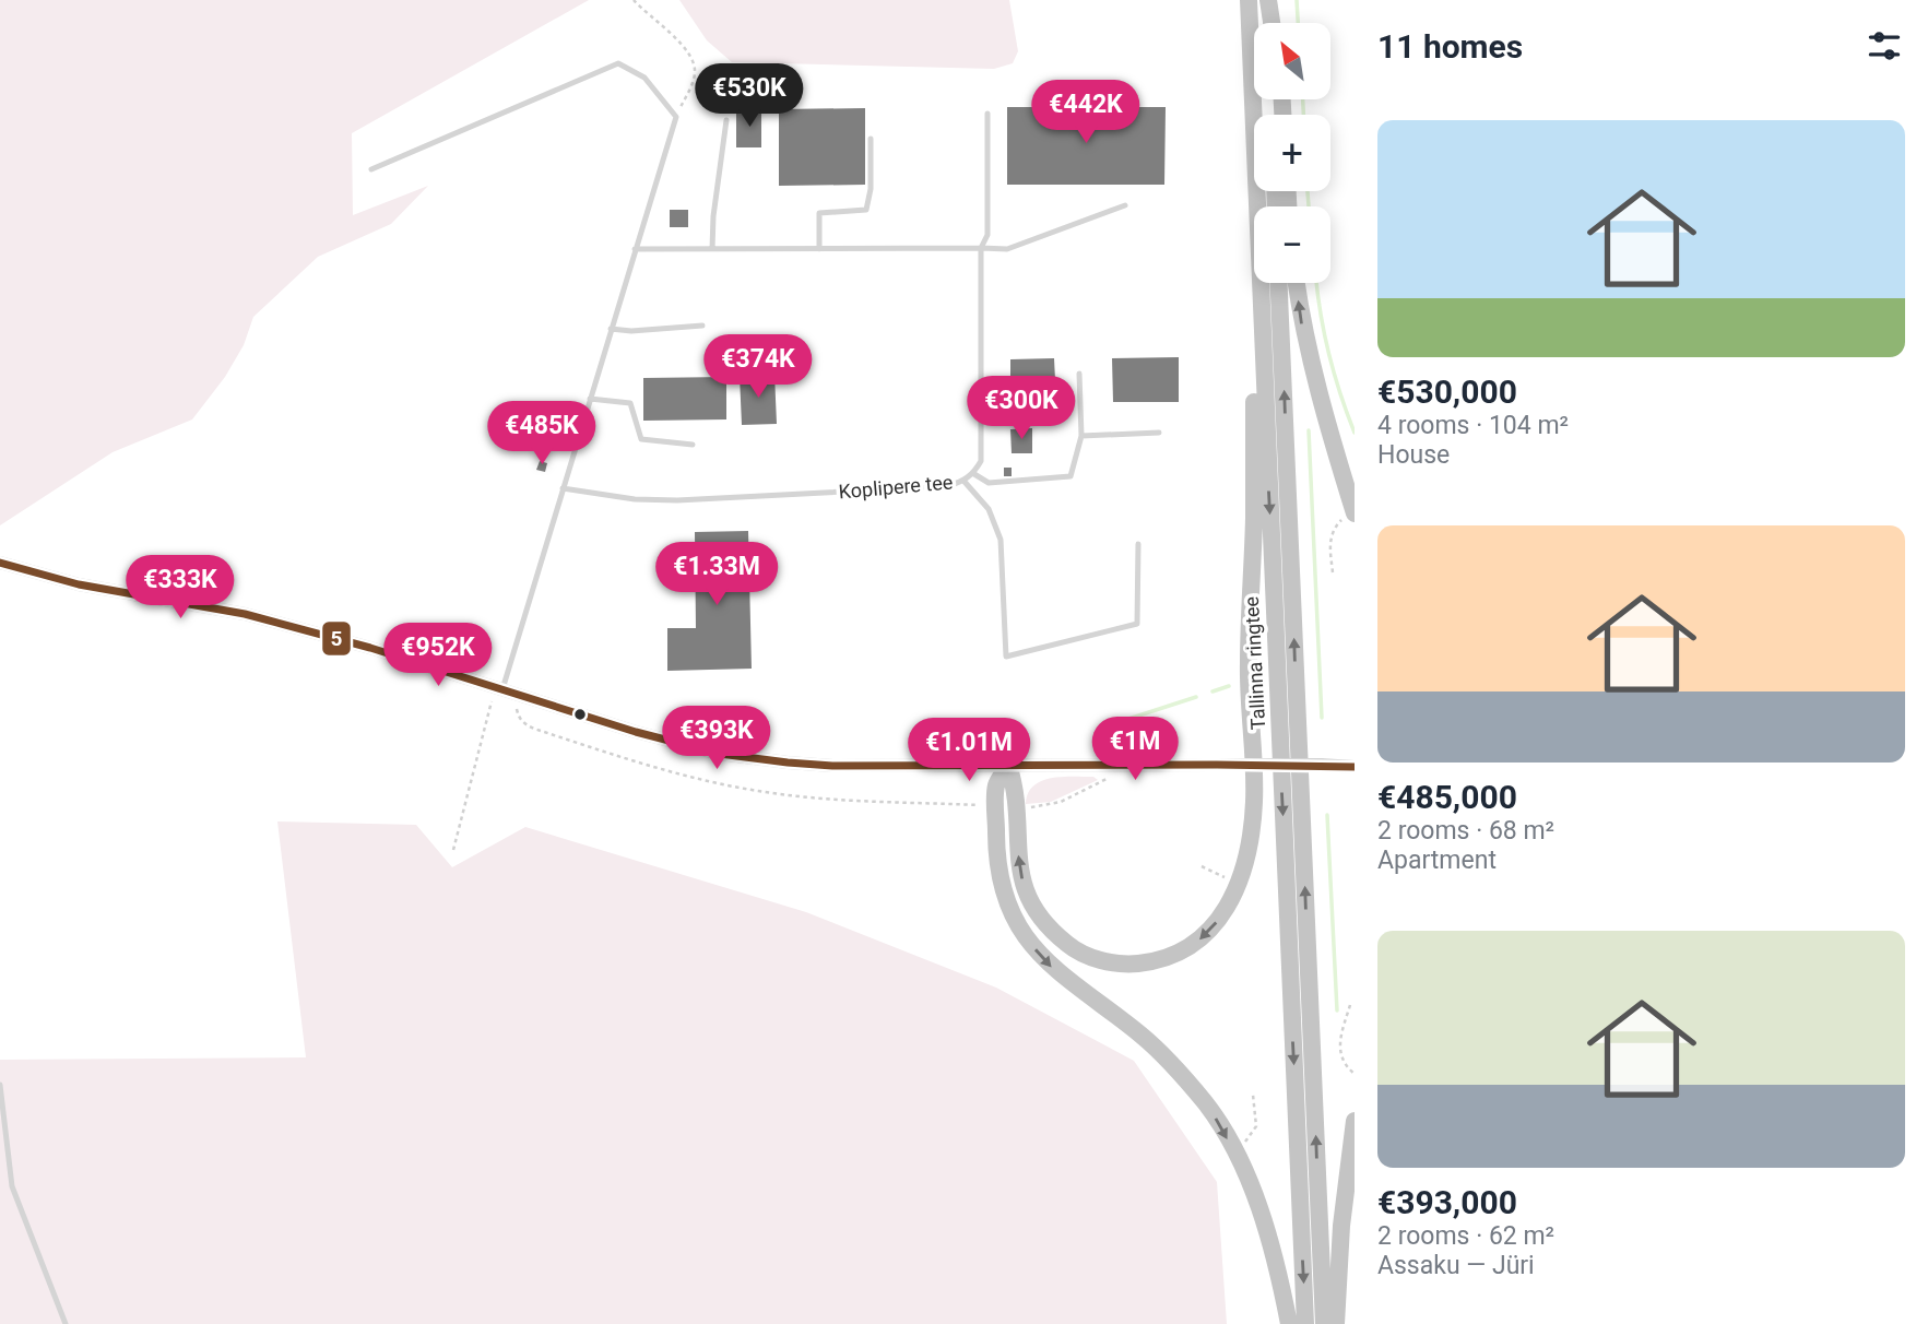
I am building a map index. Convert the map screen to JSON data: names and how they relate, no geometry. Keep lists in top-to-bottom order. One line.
{"streets":{"highway":["Tallinna ringtee"],"lane":["Koplipere tee"]},"lines":["transit line 5"],"north":"top left","page":{"heading":"11 homes","map_buttons":["+","−"],"price":["€530K","€442K","€374K","€300K","€485K","€1.33M","€333K","€952K","€393K","€1M","€1.01M"],"list":[{"name":"€530,000","note":"4 rooms · 104 m² · House"},{"name":"€485,000","note":"2 rooms · 68 m² · Apartment"},{"name":"€393,000","note":"2 rooms · 62 m² · Assaku — Jüri"}]}}
